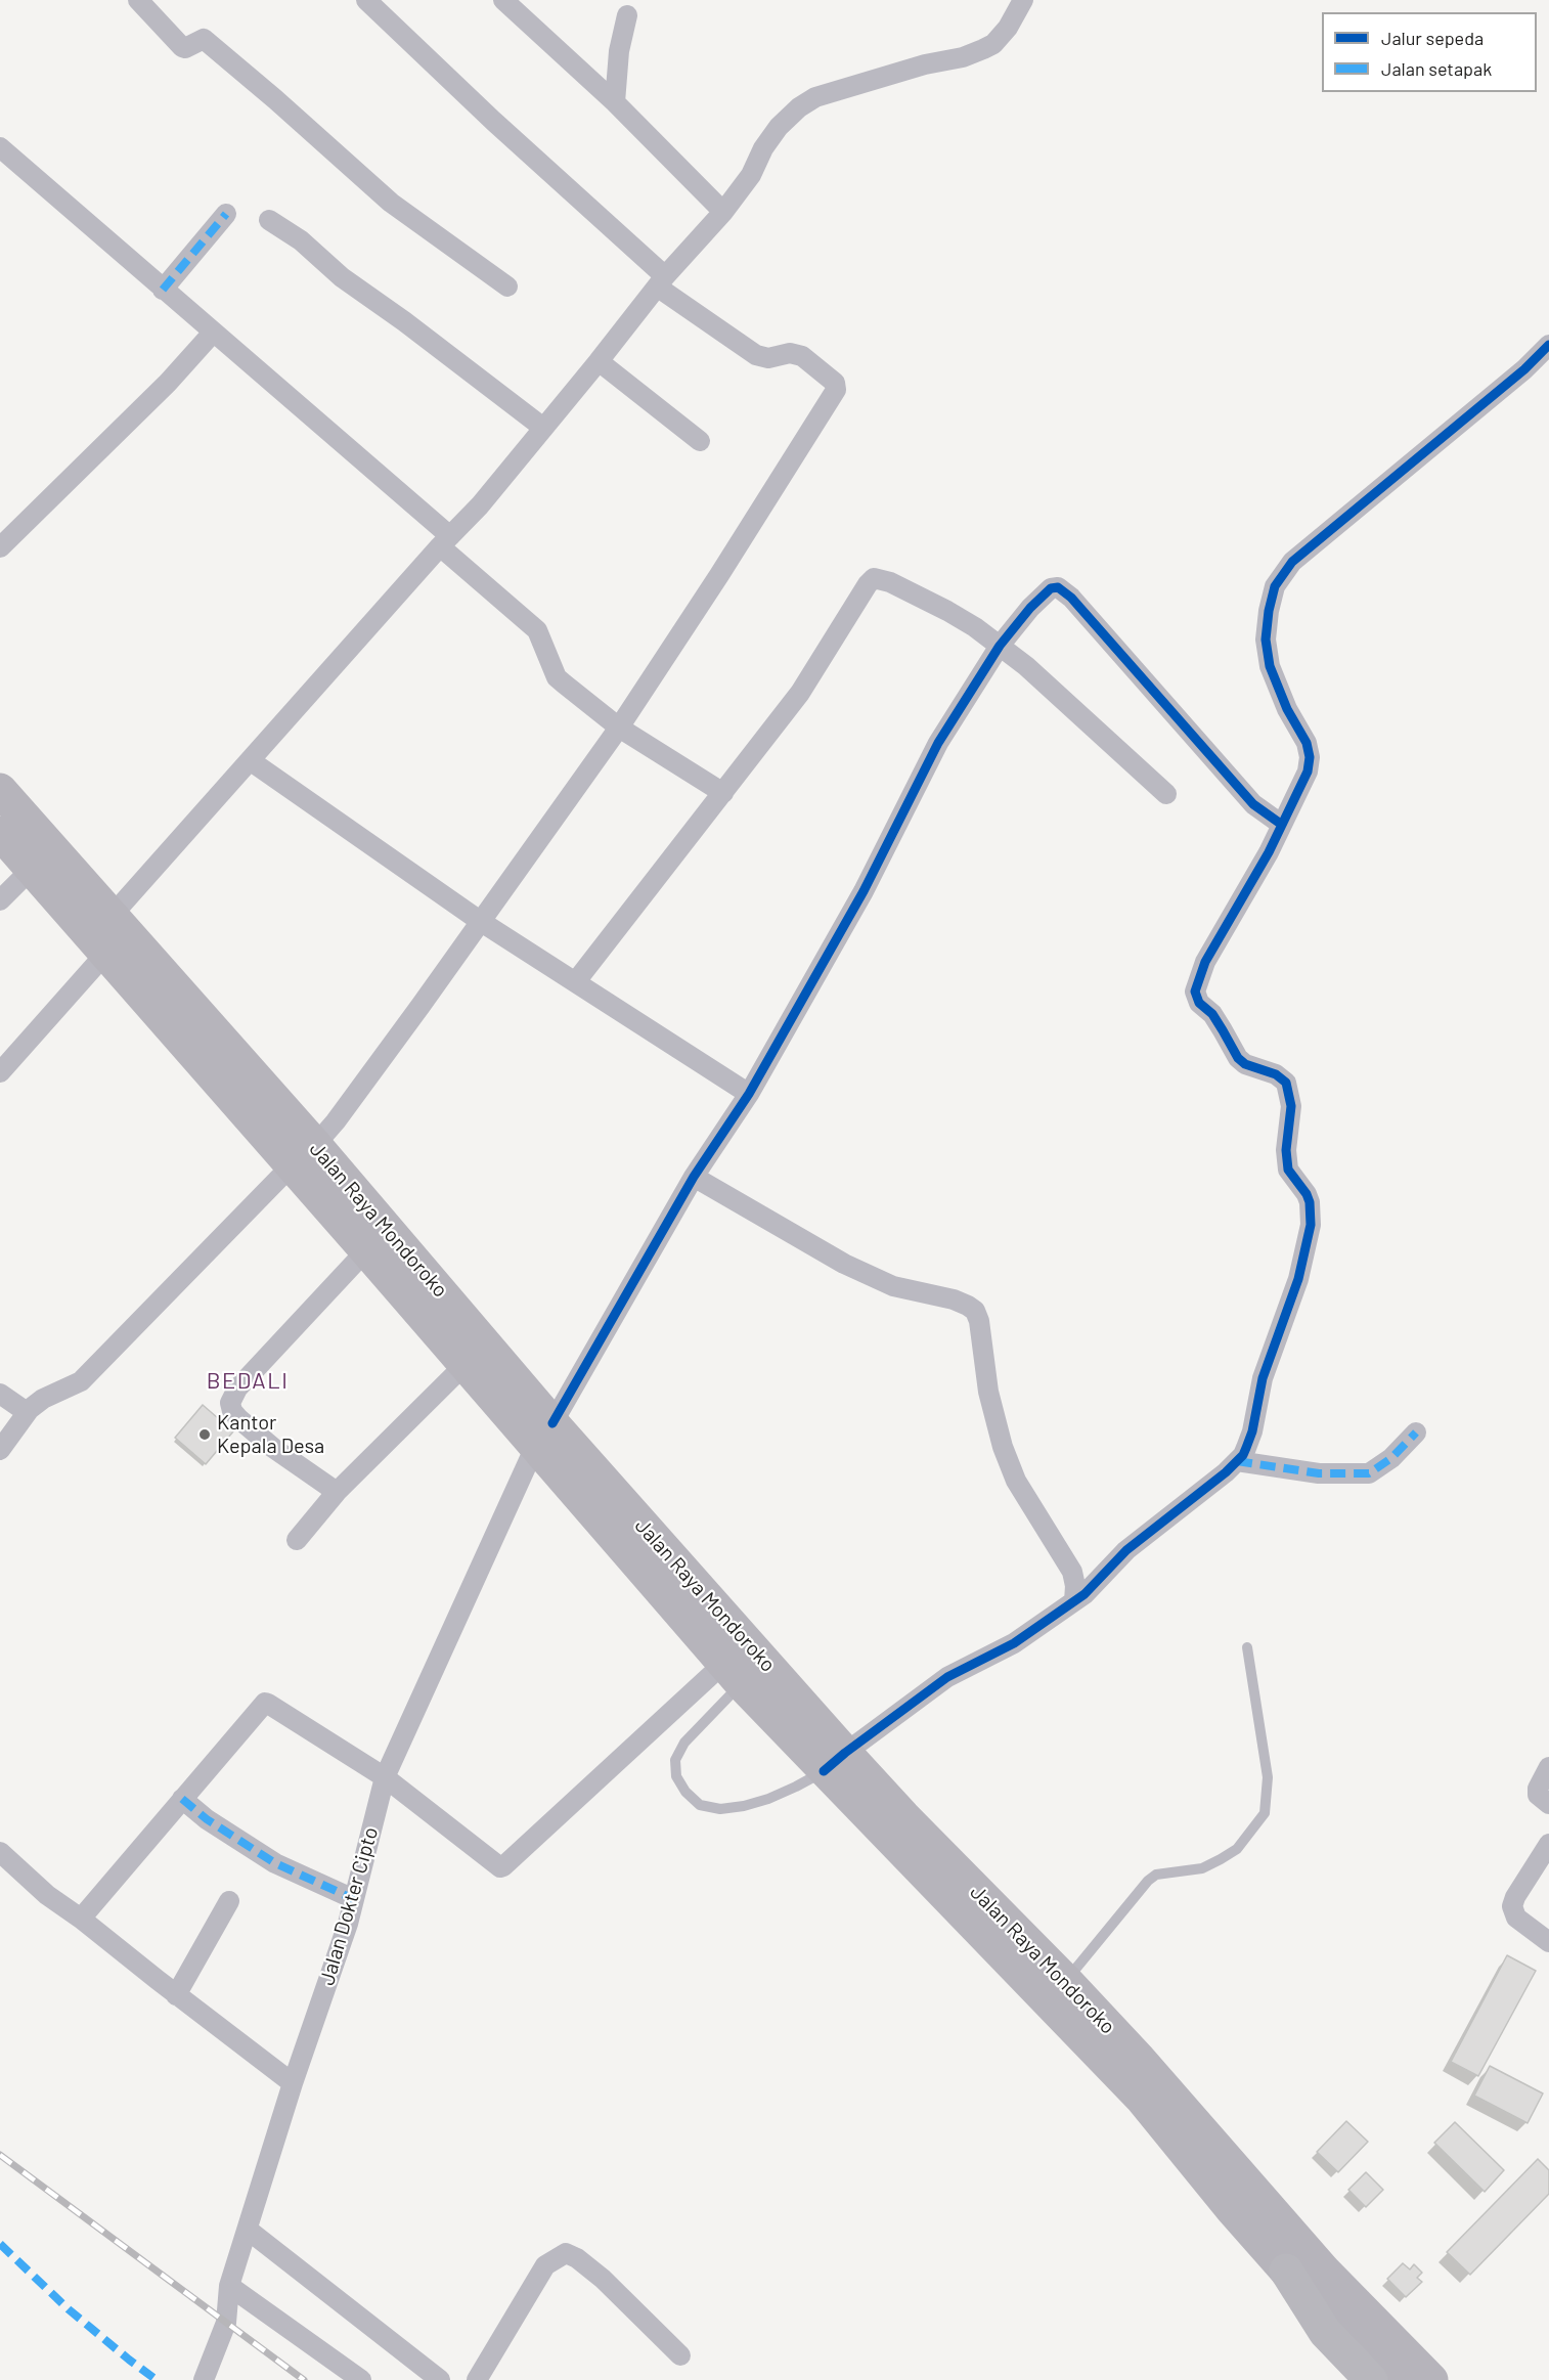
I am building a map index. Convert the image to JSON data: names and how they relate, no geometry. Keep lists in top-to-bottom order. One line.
{"streets":{"highway":["Jalan Raya Mondoroko"],"street":["Jalan Dokter Cipto"]},"crossings":[["Jalan Raya Mondoroko","Jalan Dokter Cipto"]],"districts":["BEDALI"],"places":["Kantor Kepala Desa"],"legend":["Jalur sepeda","Jalan setapak"]}
